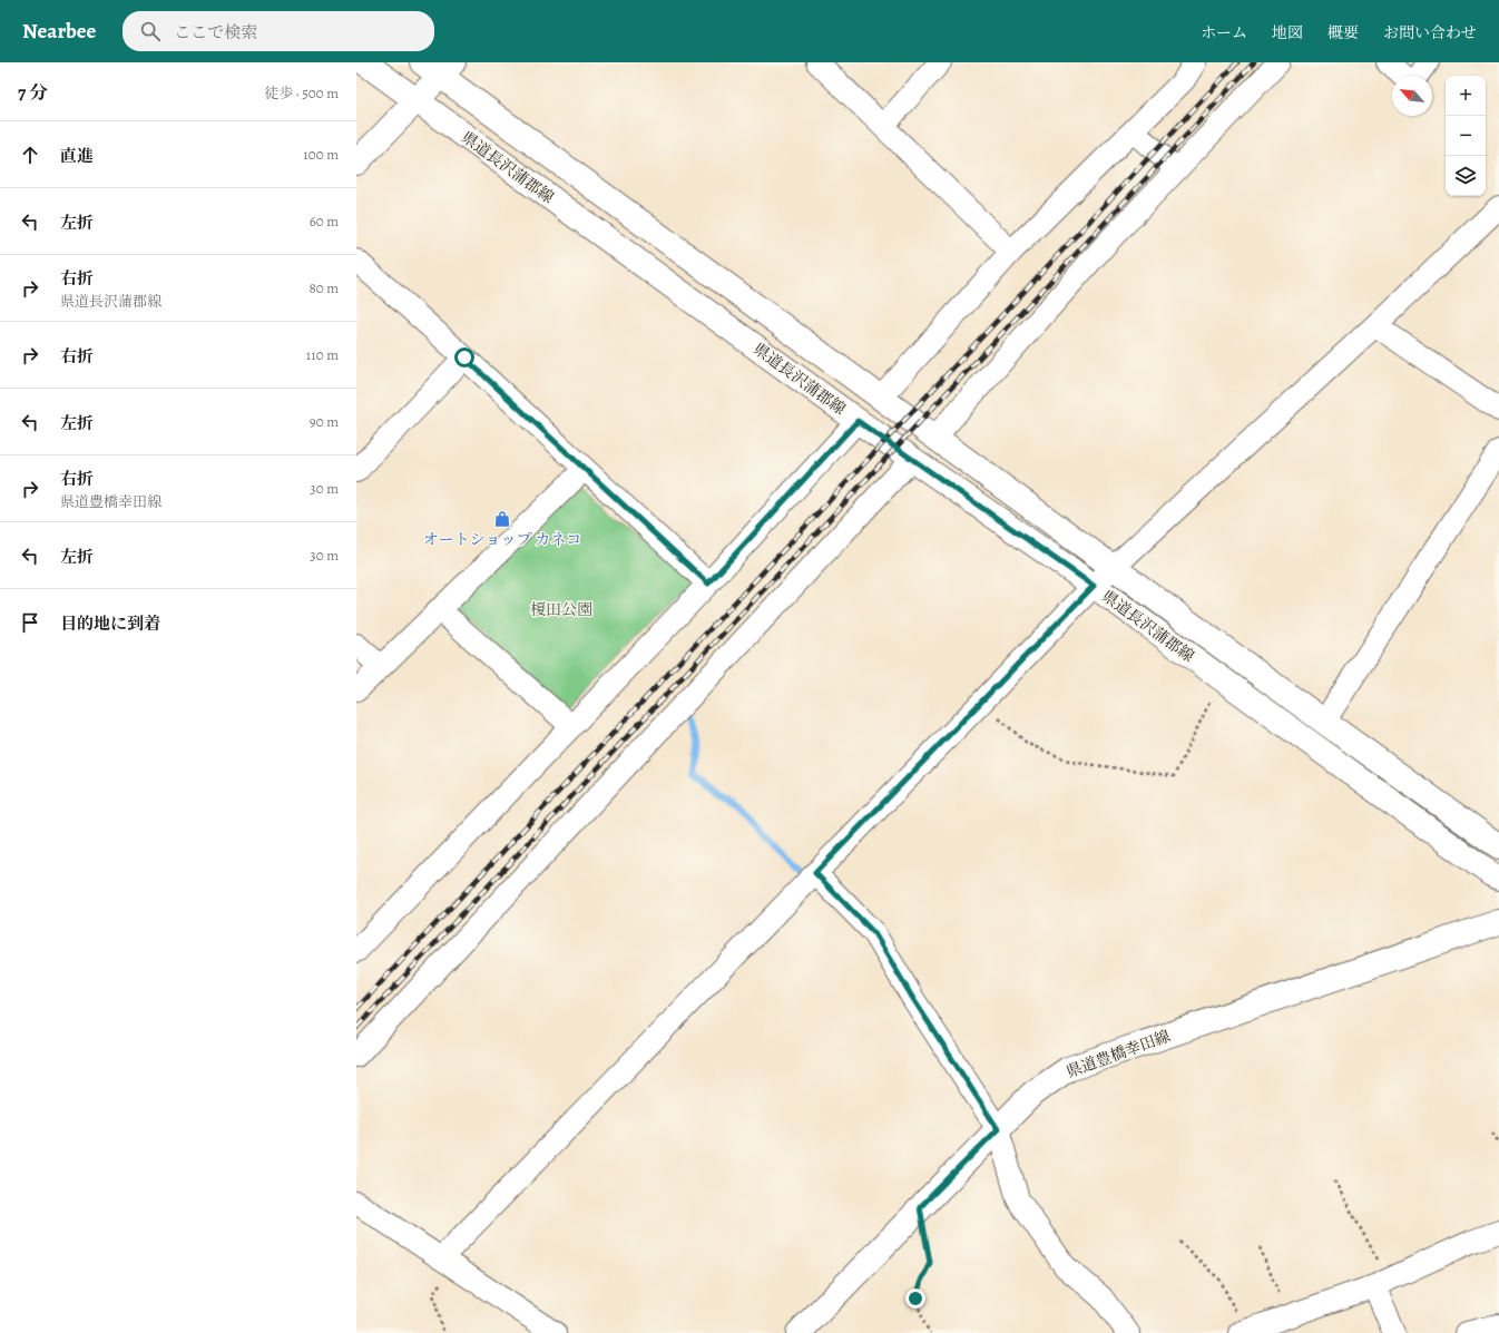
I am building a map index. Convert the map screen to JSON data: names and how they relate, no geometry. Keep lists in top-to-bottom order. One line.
{"streets":{"main road":["県道長沢蒲郡線","県道豊橋幸田線"]},"parks":["榎田公園"],"places":{"shop":["オートショップ カネコ"]},"north":"top left","page":{"header":"Nearbee","search":"ここで検索","nav":["ホーム","地図","概要","お問い合わせ"],"heading":["7 分","徒歩 · 500 m"],"map_buttons":["+","−"],"list":[["直進","100 m"],["左折","60 m"],["右折","県道長沢蒲郡線","80 m"],["右折","110 m"],["左折","90 m"],["右折","県道豊橋幸田線","30 m"],["左折","30 m"],"目的地に到着"]}}
